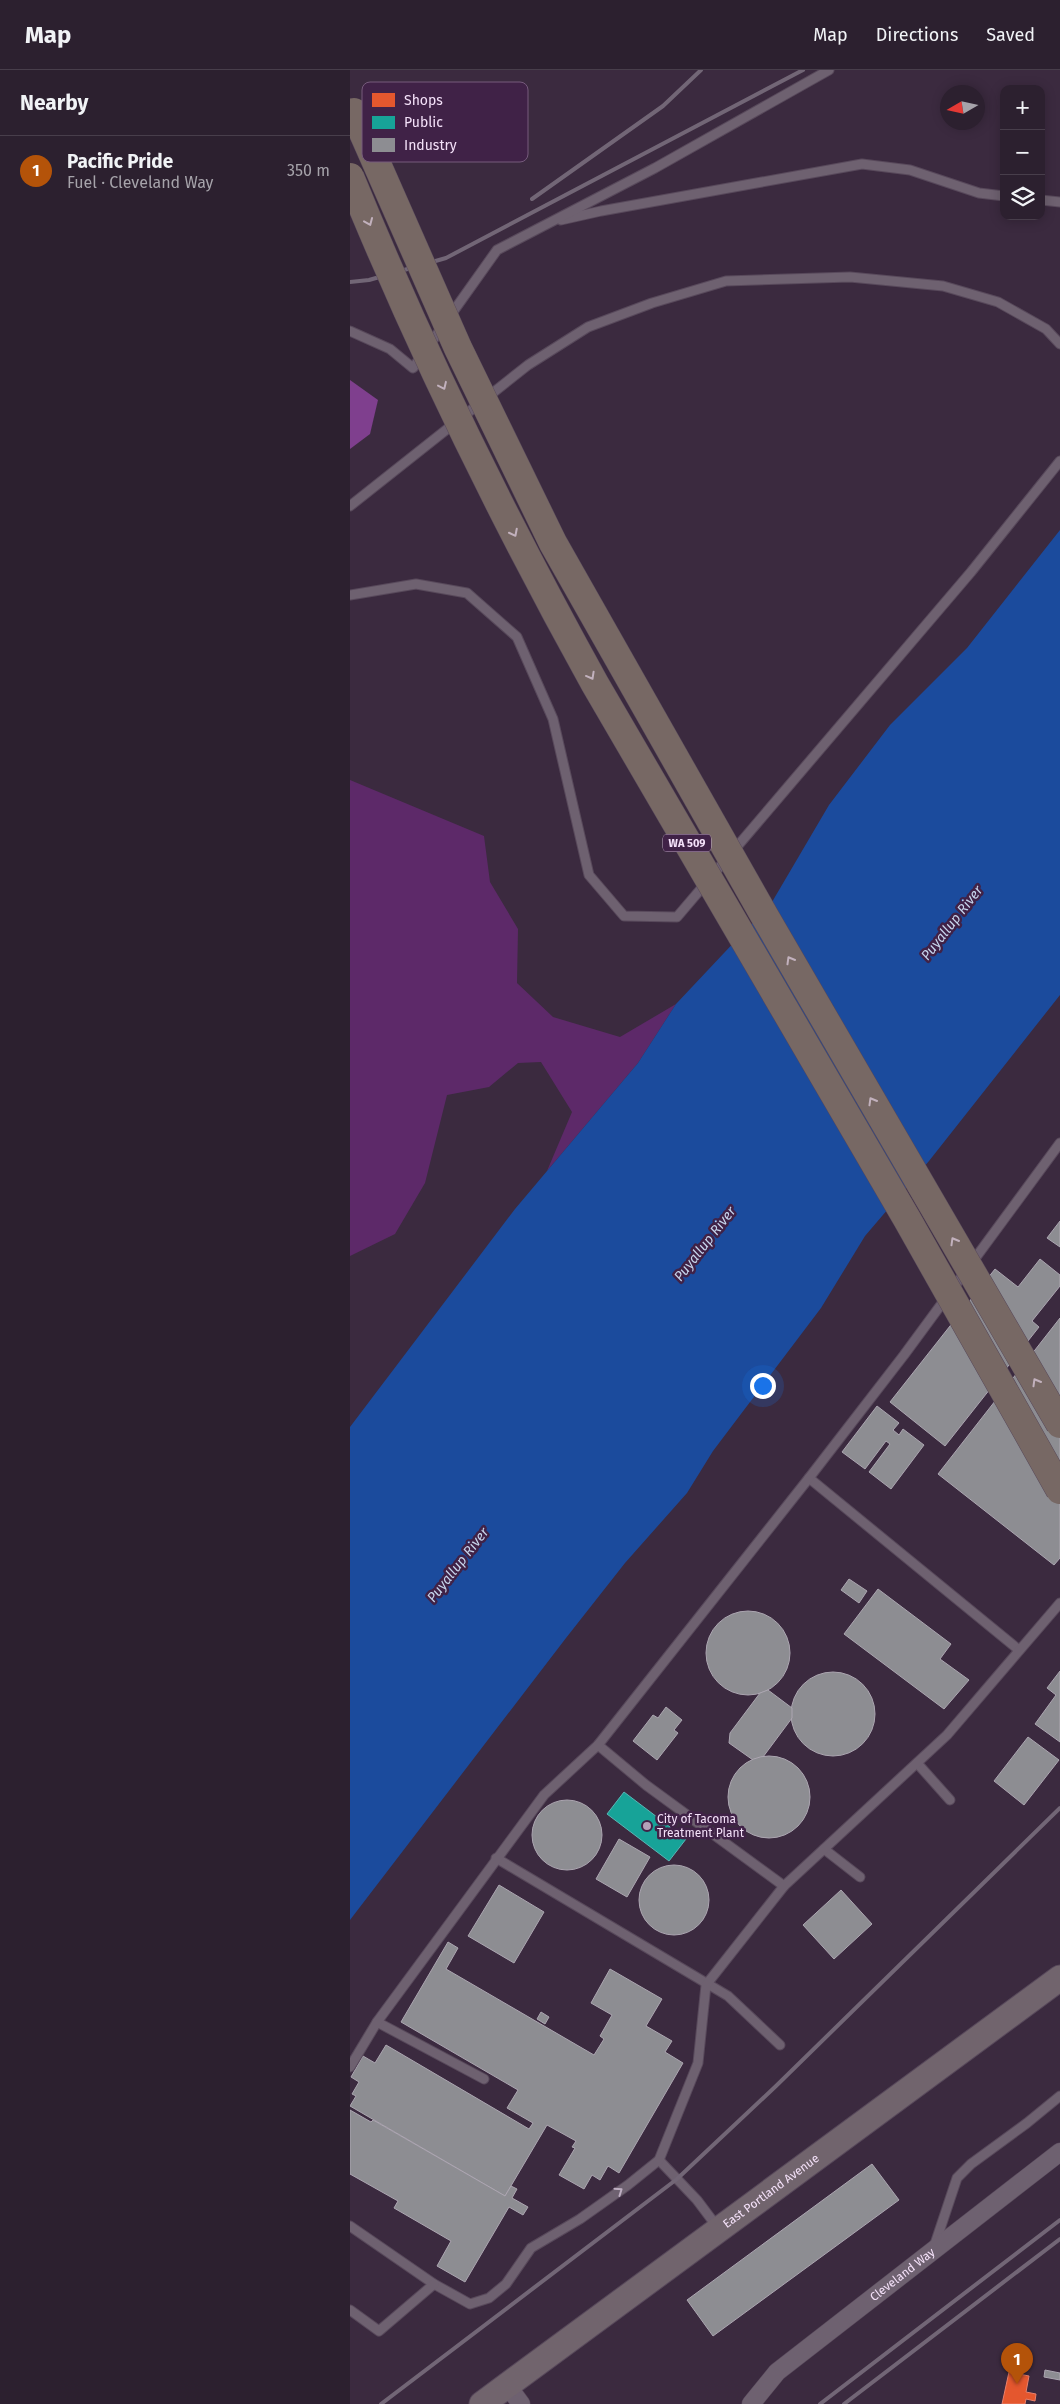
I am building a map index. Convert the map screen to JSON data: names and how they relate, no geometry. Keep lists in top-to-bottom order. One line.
{"streets":{"highway":["WA 509"],"street":["East Portland Avenue","Cleveland Way"]},"water":["Puyallup River"],"places":["City of Tacoma Treatment Plant"],"legend":["Shops","Public","Industry"],"north":"left","page":{"header":"Map","nav":["Map","Directions","Saved"],"heading":"Nearby","map_buttons":["+","−"],"list":[{"mark":"1","name":"Pacific Pride","note":"Fuel · Cleveland Way","value":"350 m"}],"pins":"1"}}
